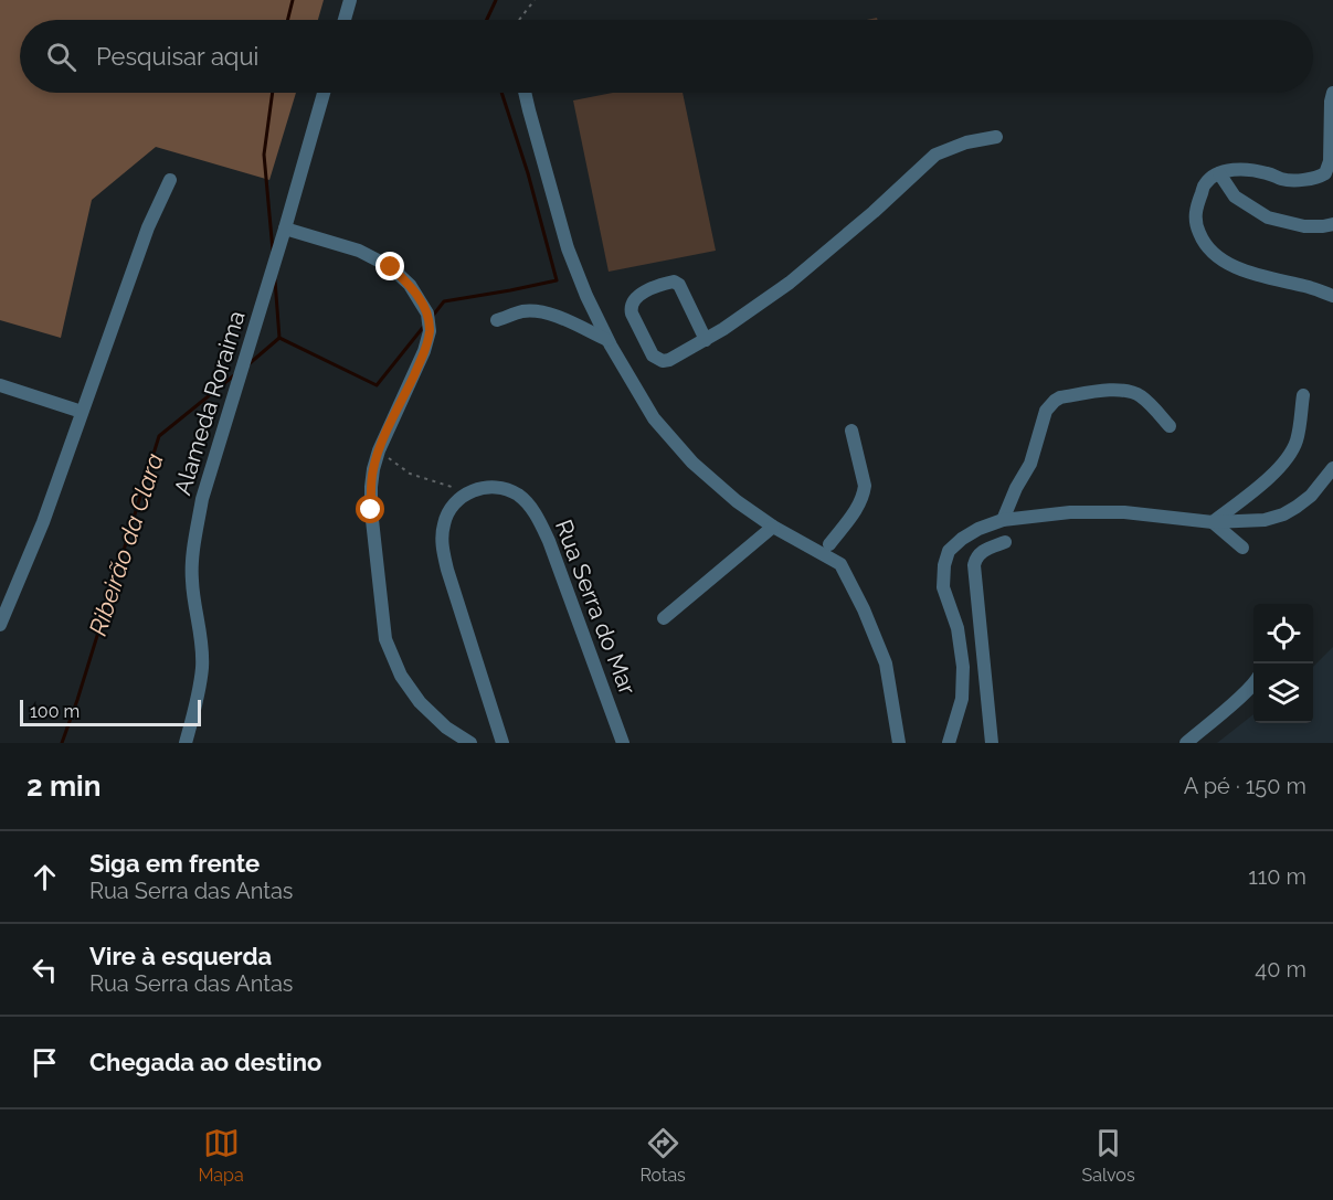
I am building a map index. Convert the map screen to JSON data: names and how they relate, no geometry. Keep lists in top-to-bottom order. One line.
{"streets":{"street":["Alameda Roraima","Rua Serra do Mar"]},"water":["Ribeirão da Clara"],"scale_bar":"100 m","page":{"search":"Pesquisar aqui","scale":"100 m","heading":["2 min","A pé · 150 m"],"list":[["Siga em frente","Rua Serra das Antas","110 m"],["Vire à esquerda","Rua Serra das Antas","40 m"],"Chegada ao destino"],"nav":["Mapa","Rotas","Salvos"]}}
